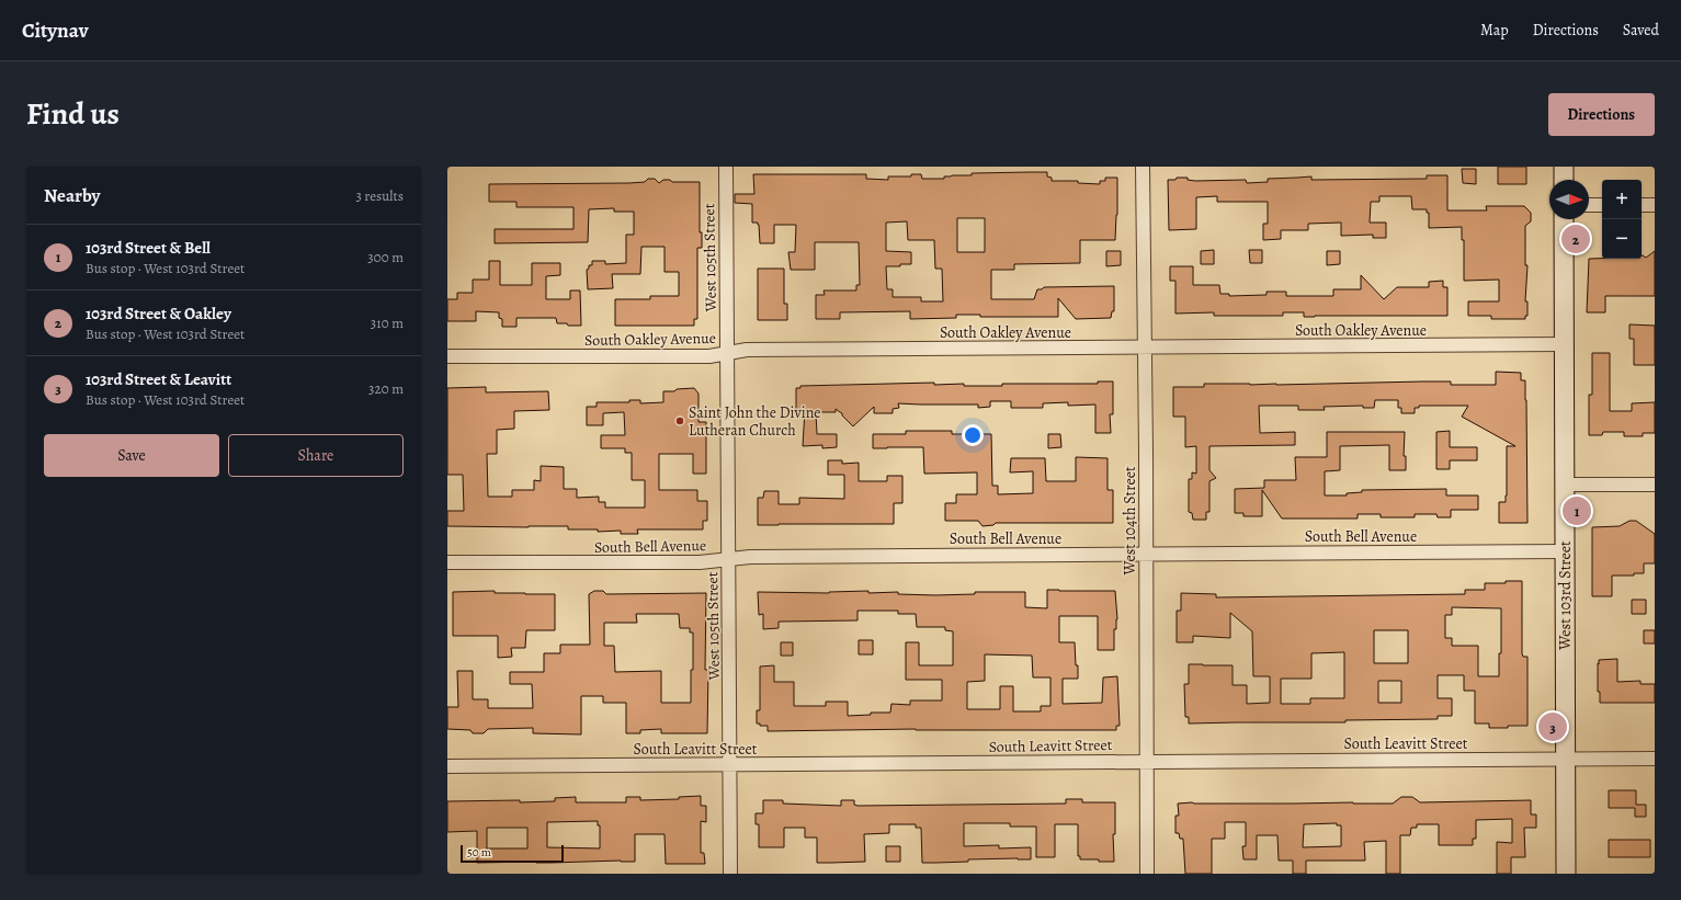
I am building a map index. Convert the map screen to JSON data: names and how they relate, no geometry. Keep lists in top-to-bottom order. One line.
{"streets":{"main road":["West 103rd Street"],"street":["West 105th Street","South Oakley Avenue","West 104th Street","South Bell Avenue","South Leavitt Street"]},"crossings":[["West 105th Street","South Oakley Avenue"],["West 105th Street","South Bell Avenue"],["West 105th Street","South Leavitt Street"],["South Oakley Avenue","West 104th Street"],["South Oakley Avenue","West 103rd Street"],["West 104th Street","South Bell Avenue"],["West 104th Street","South Leavitt Street"],["South Bell Avenue","West 103rd Street"],["West 103rd Street","South Leavitt Street"]],"places":["Saint John the Divine Lutheran Church"],"scale_bar":"50 m","north":"right","page":{"header":"Citynav","nav":["Map","Directions","Saved"],"title":"Find us","buttons":["Directions",["Save","Share"]],"heading":["Nearby","3 results"],"map_buttons":["+","−"],"pins":["2","1","3"],"list":[{"mark":"1","name":"103rd Street & Bell","note":"Bus stop · West 103rd Street","value":"300 m"},{"mark":"2","name":"103rd Street & Oakley","note":"Bus stop · West 103rd Street","value":"310 m"},{"mark":"3","name":"103rd Street & Leavitt","note":"Bus stop · West 103rd Street","value":"320 m"}],"scale":"50 m"}}
